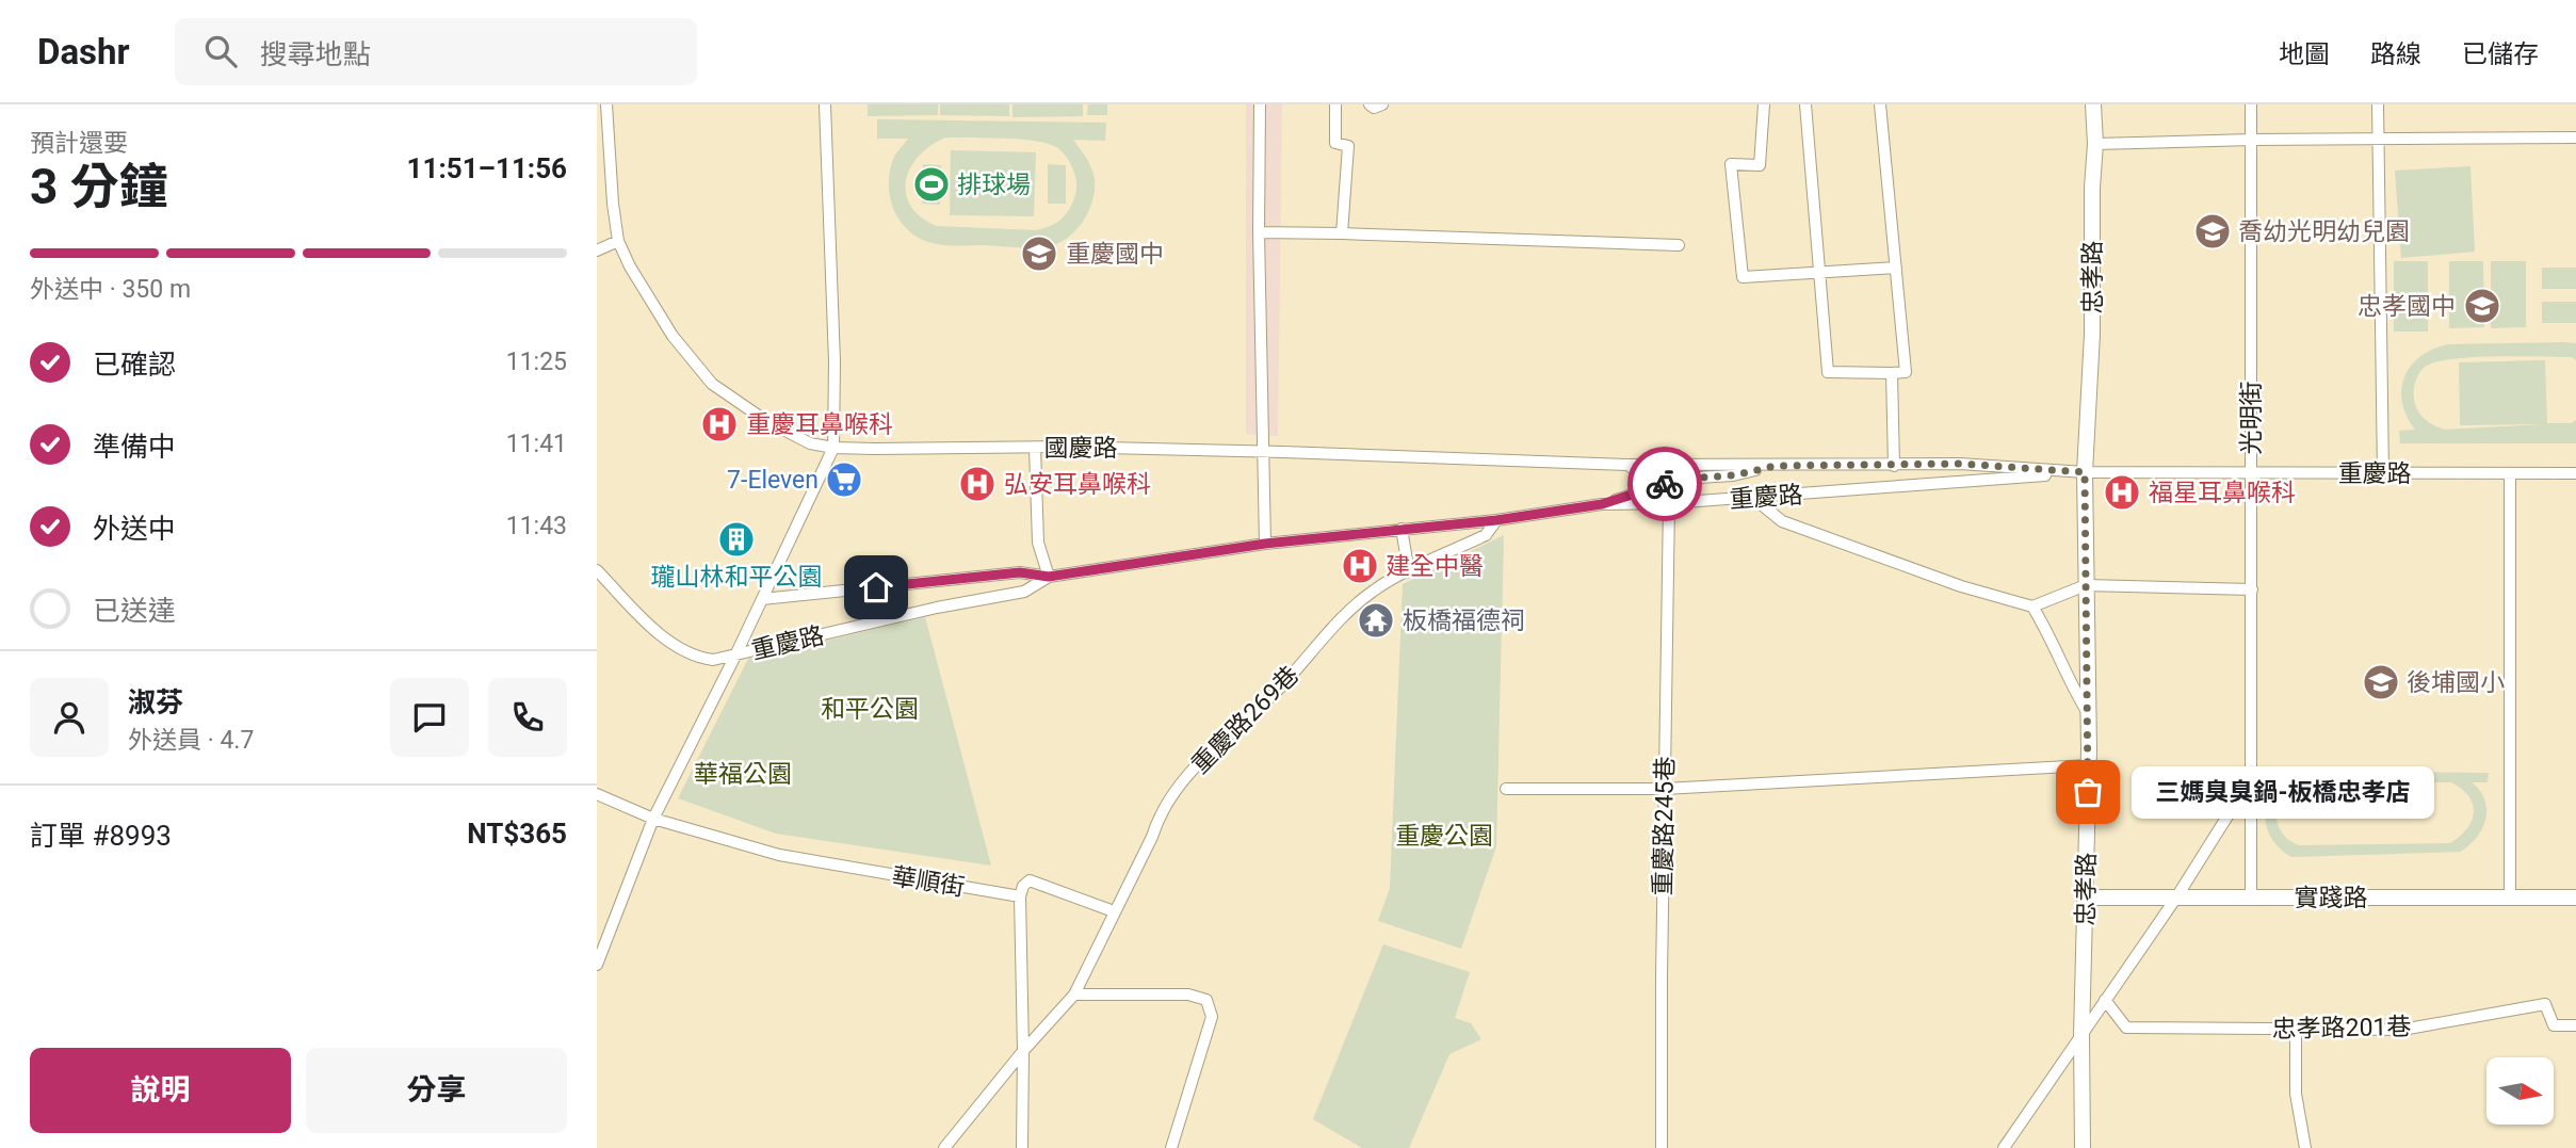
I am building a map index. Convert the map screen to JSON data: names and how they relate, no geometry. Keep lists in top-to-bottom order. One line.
{"streets":{"street":["忠孝路","光明街","國慶路","重慶路","重慶路269巷","重慶路245巷","華順街","實踐路","忠孝路201巷"]},"crossings":[["忠孝路","重慶路"],["忠孝路","實踐路"],["光明街","重慶路"],["光明街","實踐路"],["國慶路","重慶路"],["重慶路","重慶路269巷"],["重慶路","重慶路245巷"]],"parks":["和平公園","華福公園","重慶公園"],"places":{"sports":["排球場"],"school or university":["喬幼光明幼兒園","重慶國中","忠孝國中","後埔國小"],"hospital":["重慶耳鼻喉科","弘安耳鼻喉科","福星耳鼻喉科","建全中醫"],"supermarket":["7-Eleven"],"building":["瓏山林和平公園"],"temple":["板橋福德祠"],"other":["三媽臭臭鍋-板橋忠孝店"]},"north":"right","page":{"header":"Dashr","search":"搜尋地點","nav":["地圖","路線","已儲存"],"heading":["3 分鐘","預計還要","11:51–11:56"],"panel":["淑芬","外送員 · 4.7","訂單 #8993","NT$365"],"bar":"外送中 · 350 m","list":[["已確認","11:25"],["準備中","11:41"],["外送中","11:43"],"已送達"],"bubble":"三媽臭臭鍋-板橋忠孝店","buttons":["說明","分享"]}}
